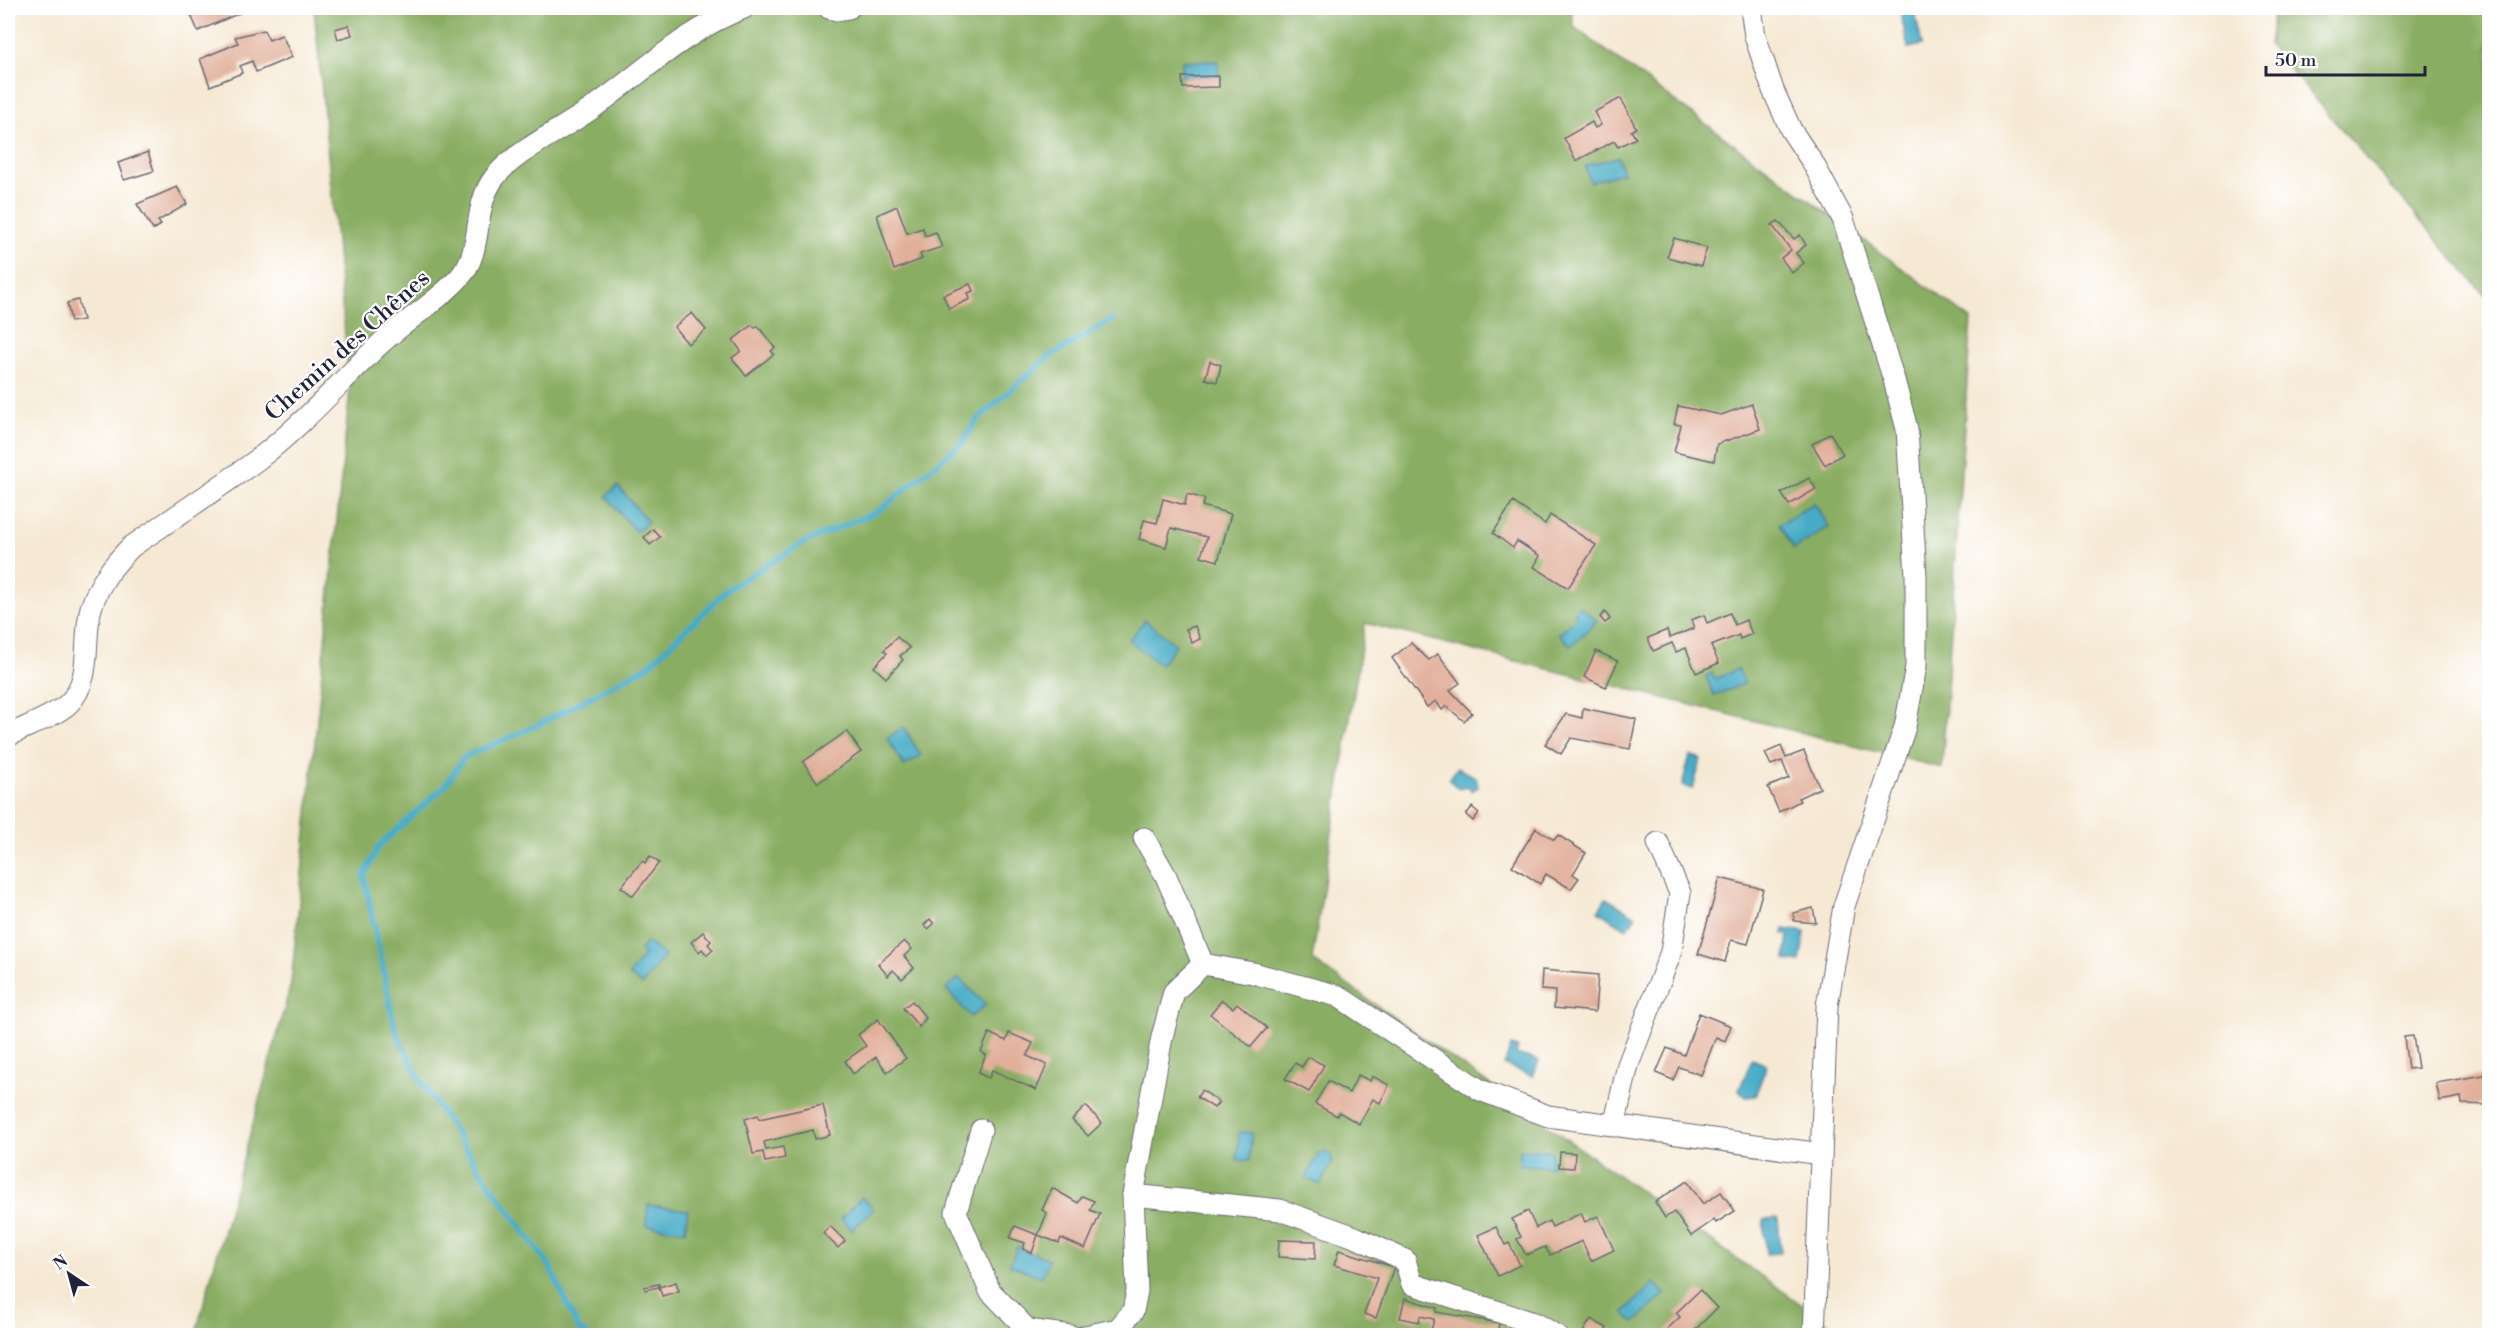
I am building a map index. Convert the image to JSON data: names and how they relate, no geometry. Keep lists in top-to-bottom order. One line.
{"streets":{"street":["Chemin des Chênes"]},"scale_bar":"50 m","north":"top left"}
